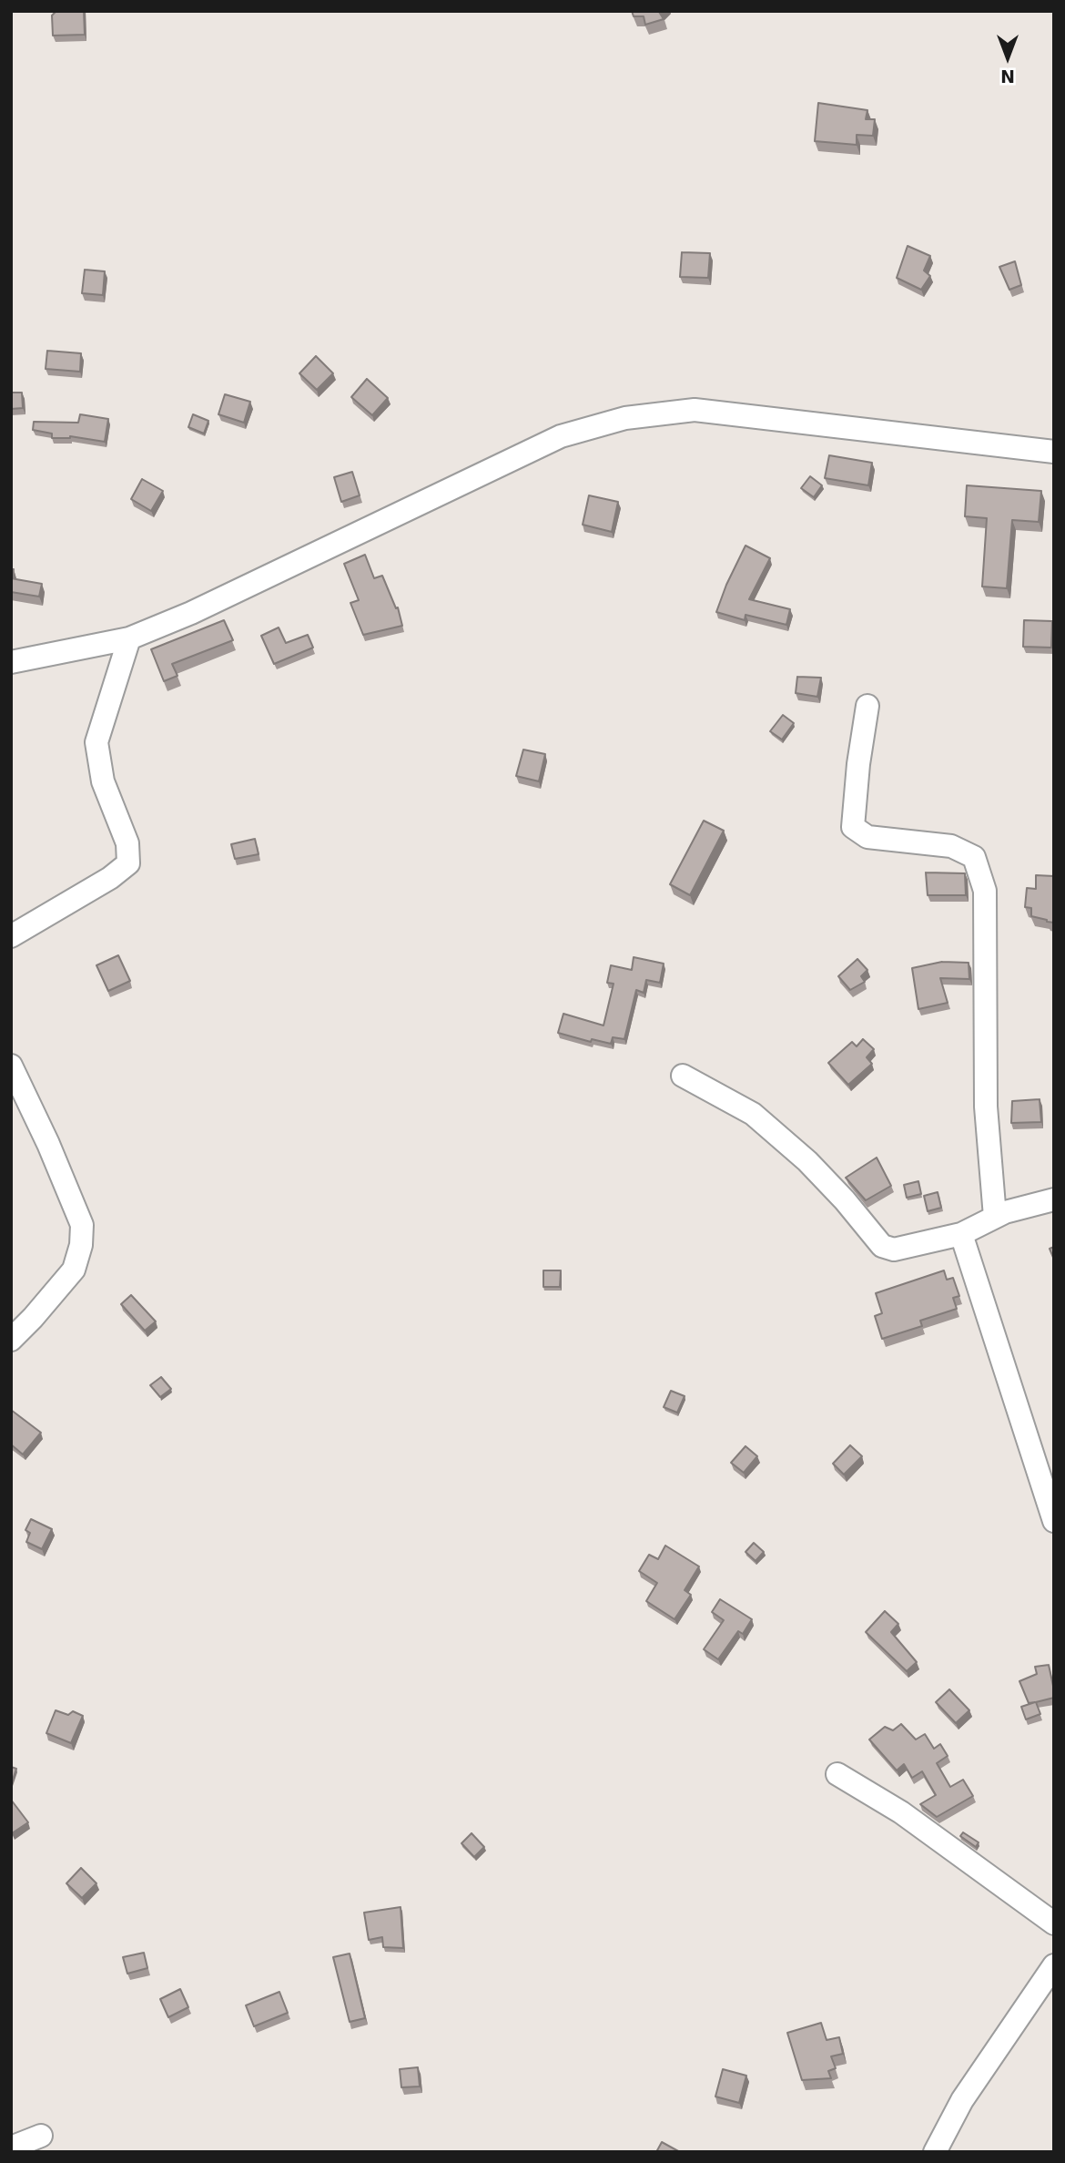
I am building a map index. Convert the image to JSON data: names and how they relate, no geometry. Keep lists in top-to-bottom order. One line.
{"north":"bottom"}
